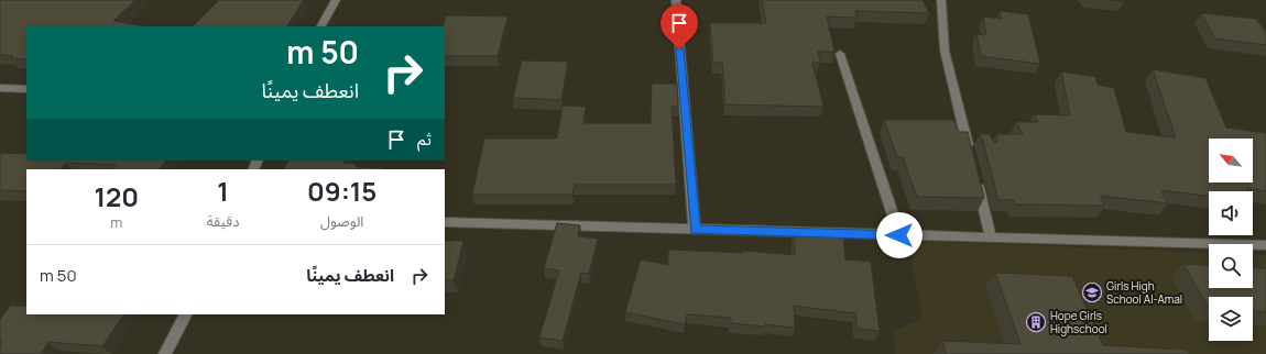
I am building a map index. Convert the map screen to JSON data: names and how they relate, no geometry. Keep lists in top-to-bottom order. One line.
{"places":{"school or university":["Girls High School Al-Amal"],"building":["Hope Girls Highschool"]},"north":"top left","page":{"turn":["50 m","انعطف يمينًا"],"then":"ثم","eta":["09:15","الوصول","1","دقيقة","120","m"],"list":[{"name":"انعطف يمينًا","value":"50 m"}]}}
